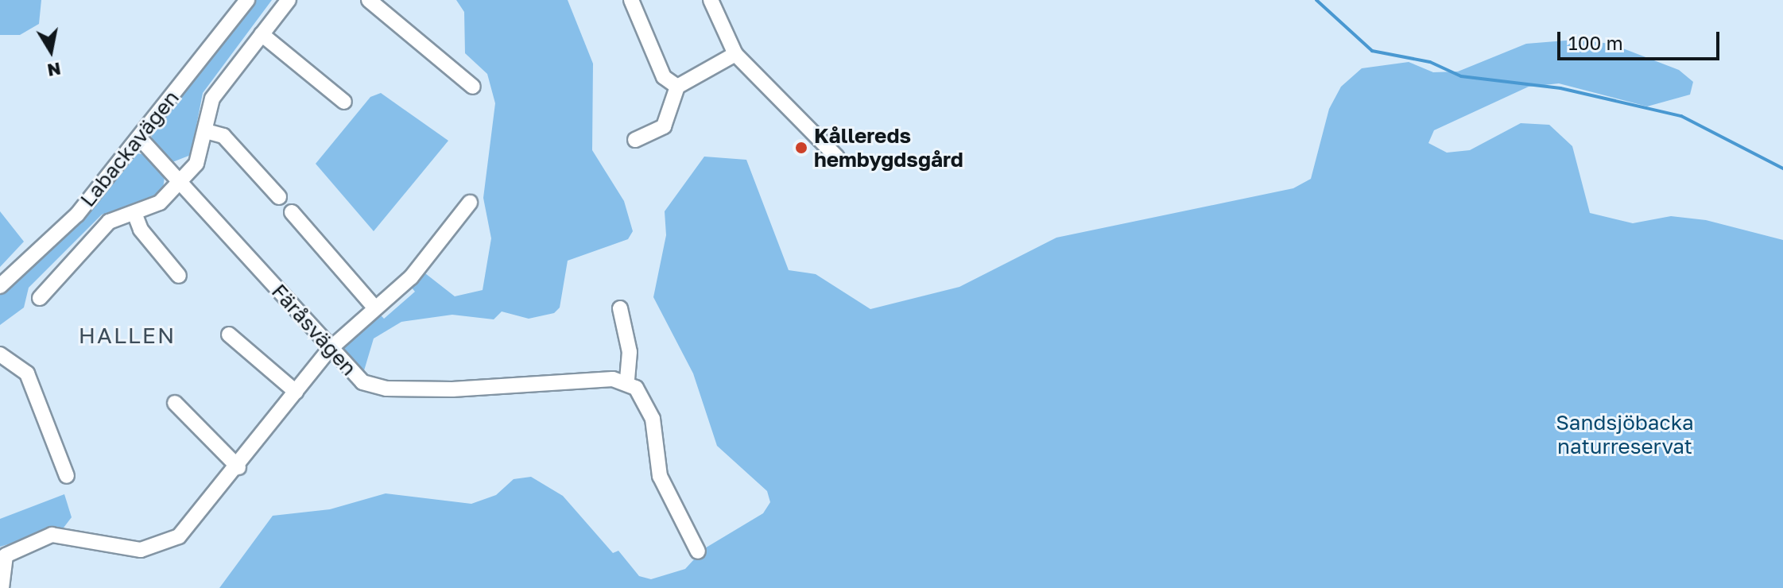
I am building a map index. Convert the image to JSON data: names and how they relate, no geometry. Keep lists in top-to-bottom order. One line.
{"streets":{"street":["Labackavägen","Färåsvägen"]},"crossings":[["Labackavägen","Färåsvägen"]],"districts":["HALLEN"],"parks":["Sandsjöbacka naturreservat"],"places":["Kållereds hembygdsgård"],"scale_bar":"100 m","north":"bottom"}
